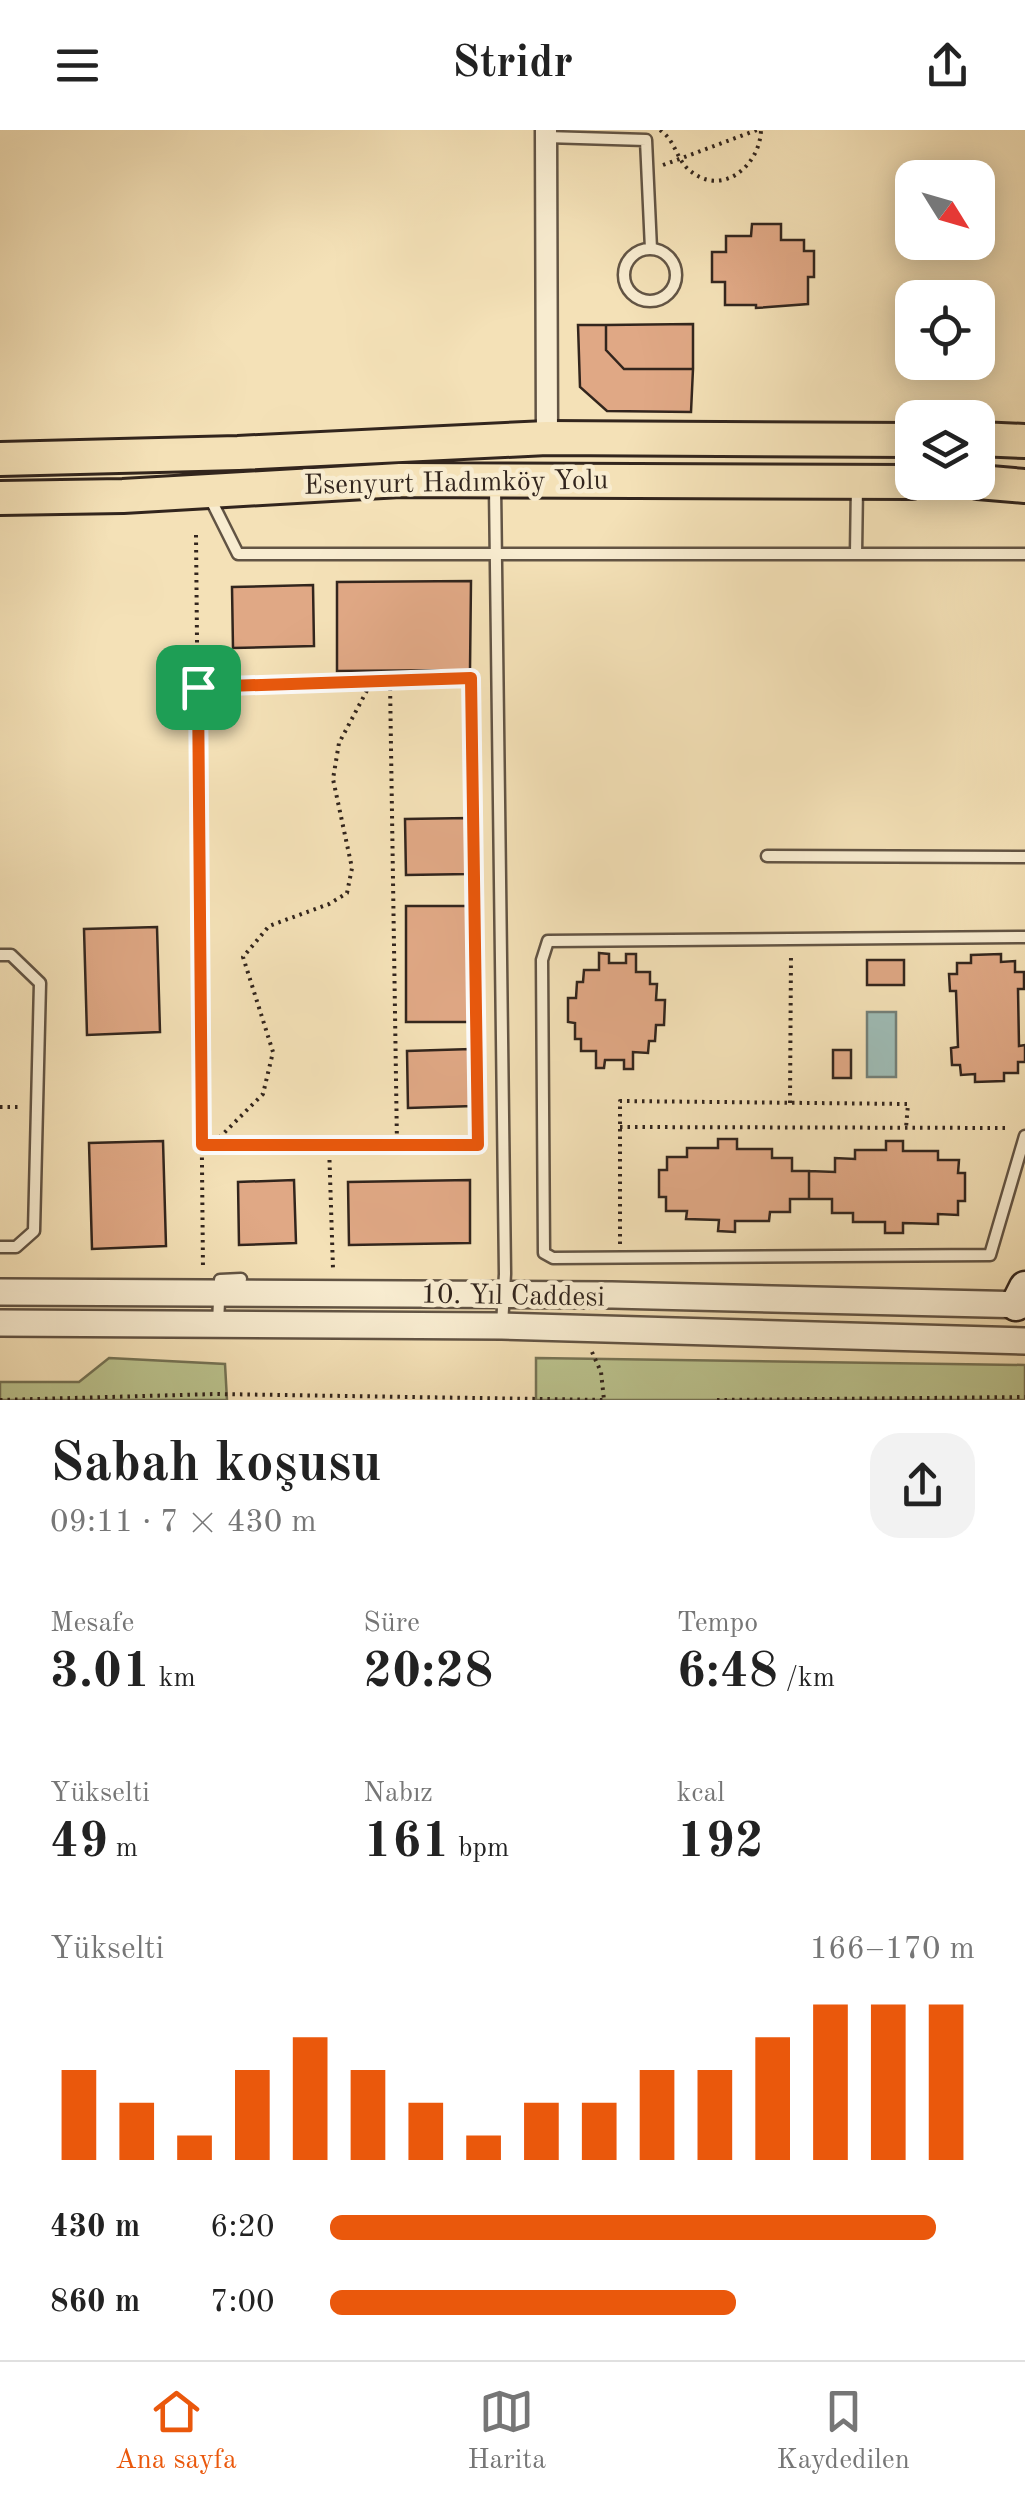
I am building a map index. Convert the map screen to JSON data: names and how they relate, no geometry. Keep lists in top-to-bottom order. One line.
{"streets":{"main road":["Esenyurt Hadımköy Yolu"],"street":["10. Yıl Caddesi"]},"north":"bottom right","page":{"header":"Stridr","heading":["Sabah koşusu","09:11 · 7 × 430 m"],"stats":[["Mesafe","3.01 km"],["Süre","20:28"],["Tempo","6:48 /km"],["Yükselti","49 m"],["Nabız","161 bpm"],["kcal","192"]],"chart":["Yükselti","166–170 m"],"list":[{"name":"430 m","note":"6:20"},{"name":"860 m","note":"7:00"}],"tabs":["Ana sayfa","Harita","Kaydedilen"]}}
